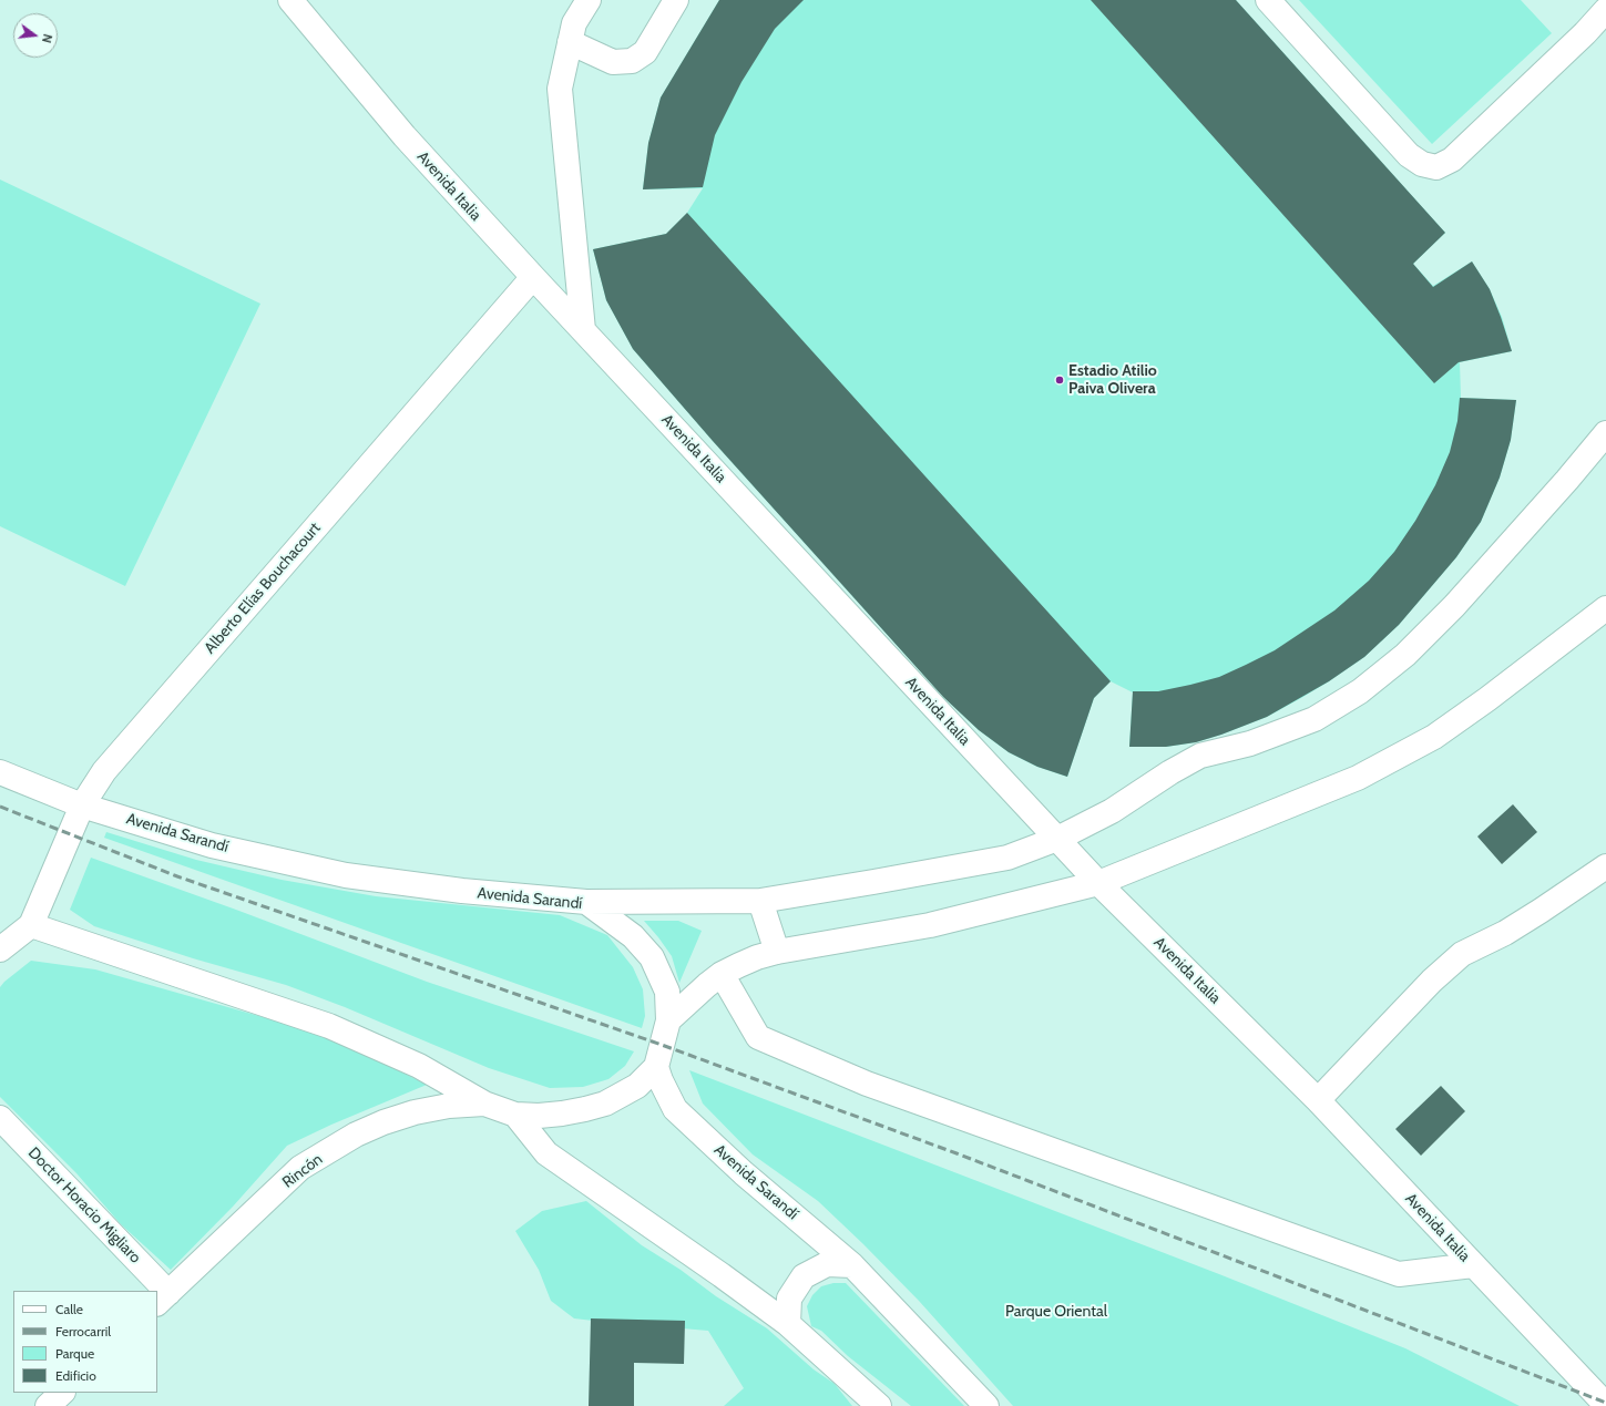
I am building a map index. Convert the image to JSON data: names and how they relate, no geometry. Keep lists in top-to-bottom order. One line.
{"streets":{"street":["Avenida Italia","Alberto Elías Bouchacourt","Avenida Sarandí","Rincón","Doctor Horacio Migliaro"]},"crossings":[["Avenida Italia","Alberto Elías Bouchacourt"],["Alberto Elías Bouchacourt","Avenida Sarandí"]],"parks":["Parque Oriental"],"places":["Estadio Atilio Paiva Olivera"],"legend":["Calle","Ferrocarril","Parque","Edificio"],"north":"right"}
